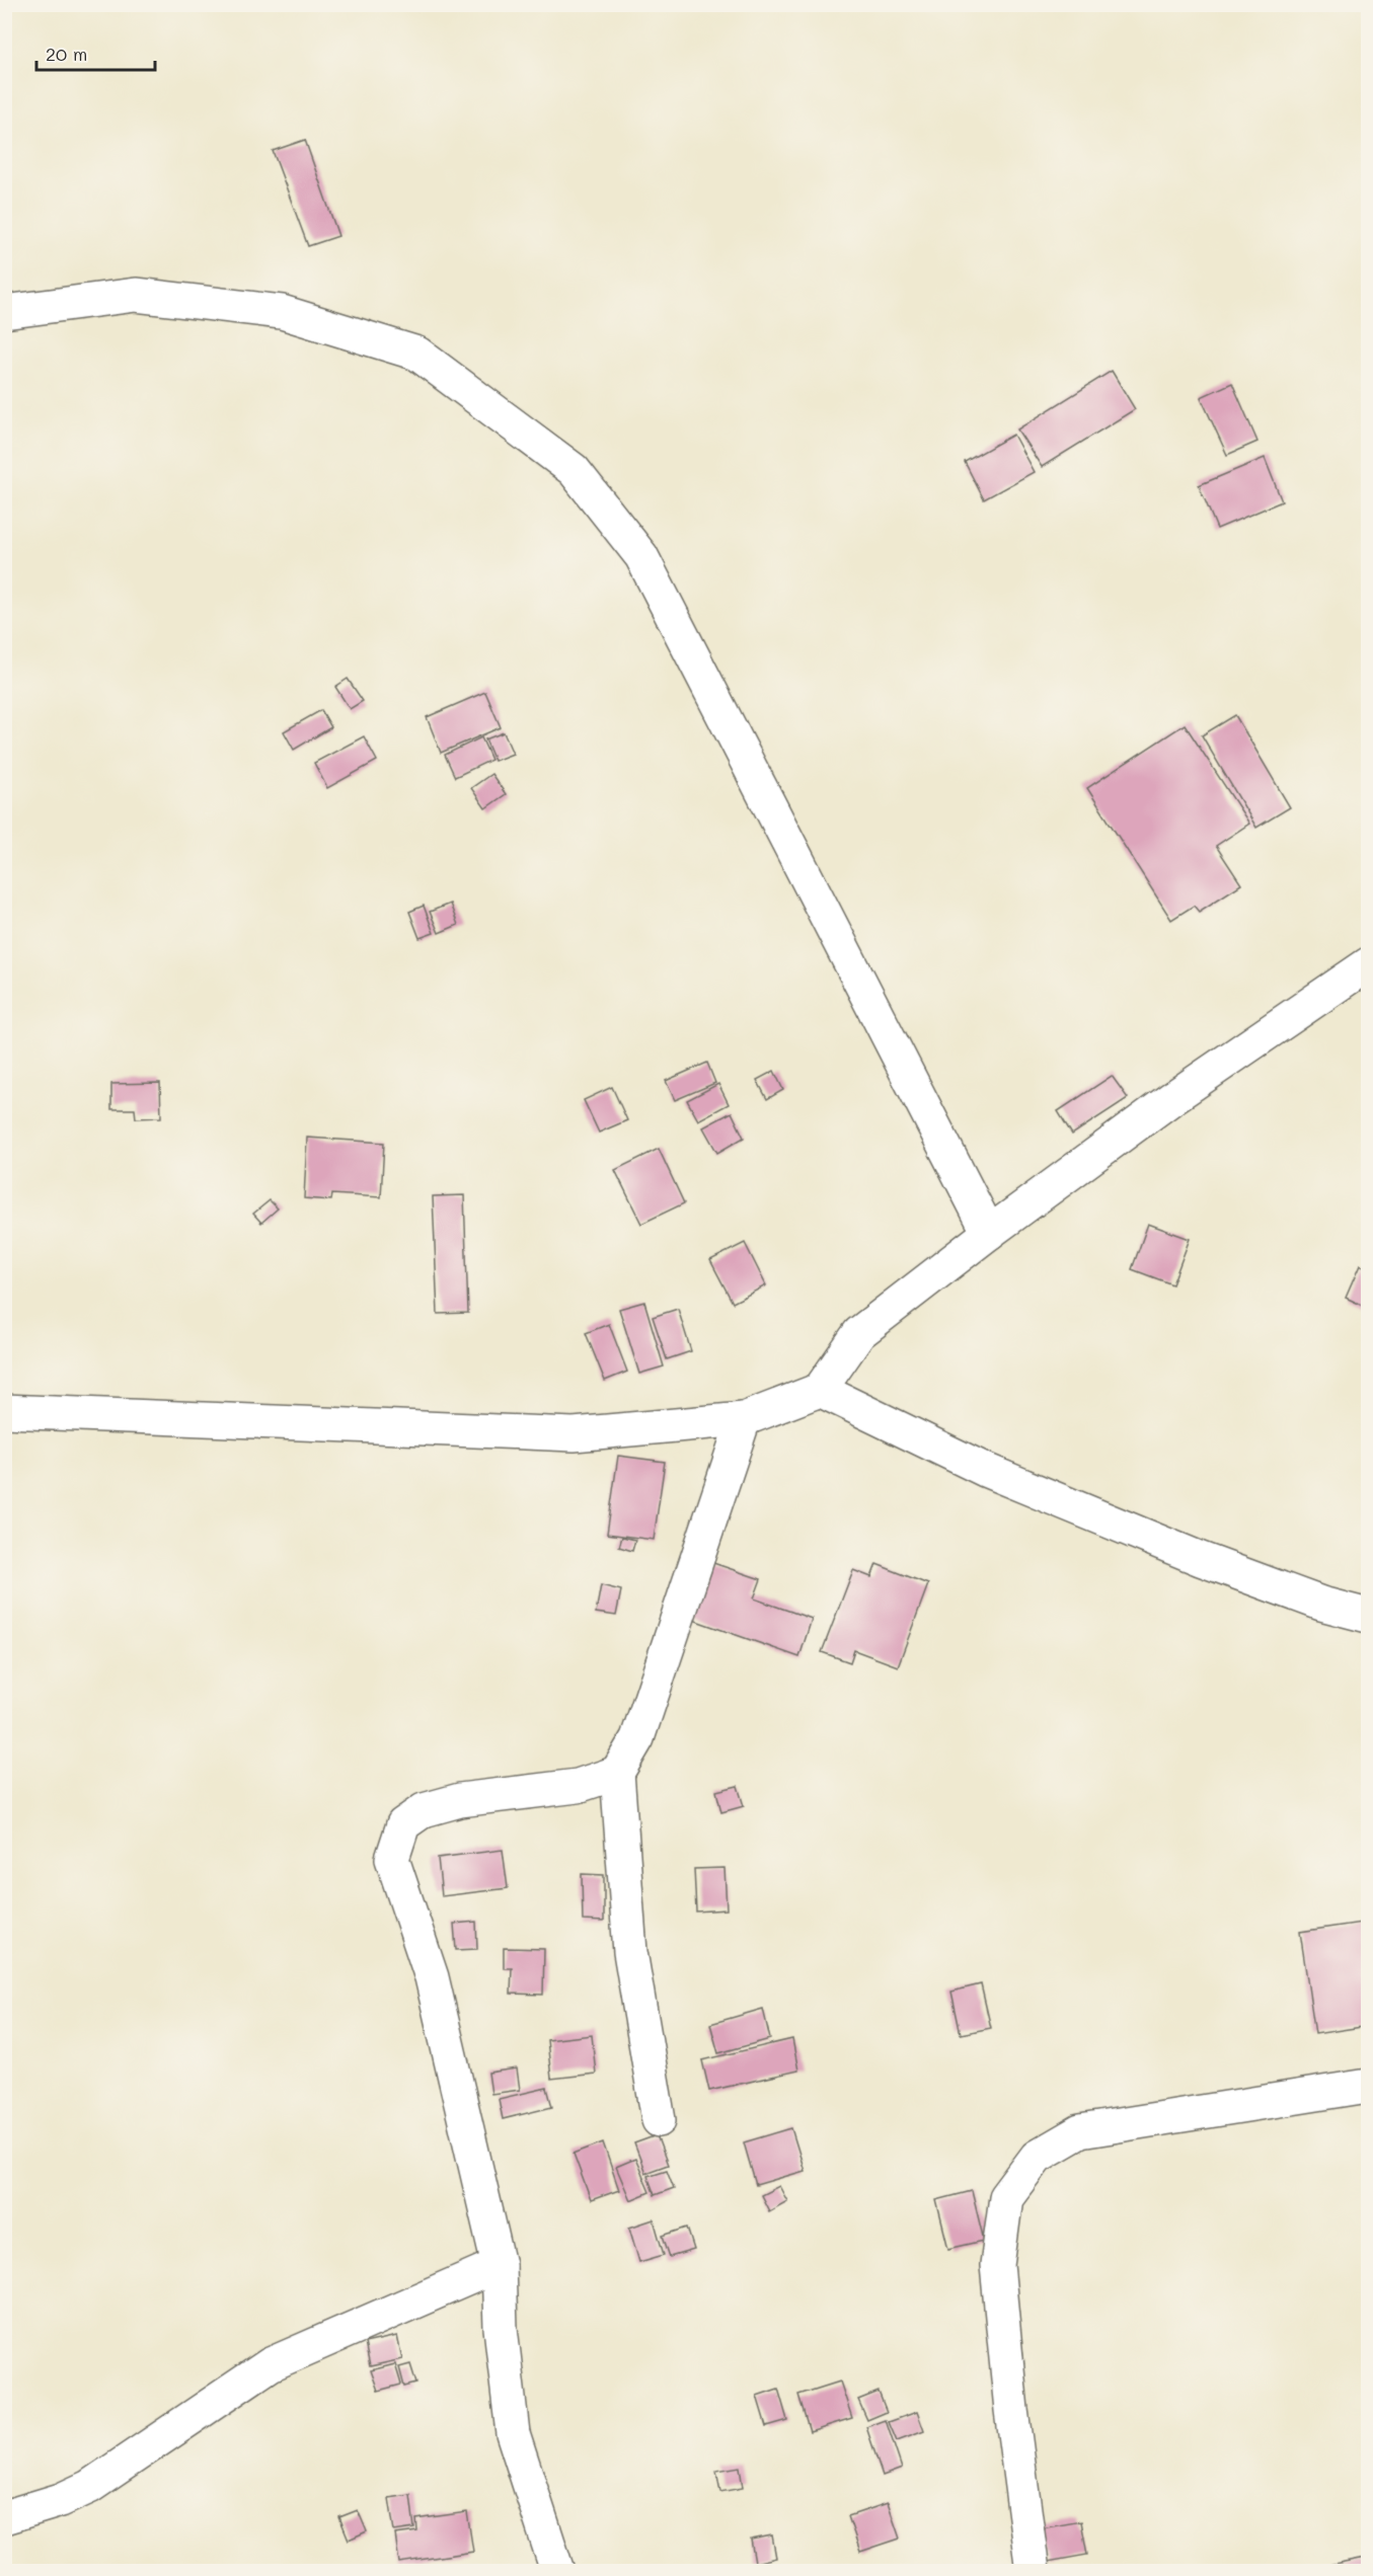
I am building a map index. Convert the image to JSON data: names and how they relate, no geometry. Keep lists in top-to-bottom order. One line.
{"scale_bar":"20 m"}
